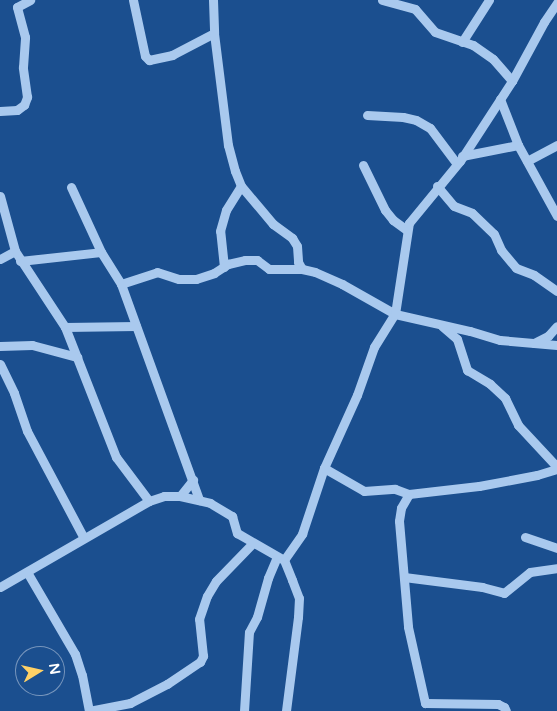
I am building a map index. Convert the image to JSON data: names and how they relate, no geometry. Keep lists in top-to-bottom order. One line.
{"north":"right"}
